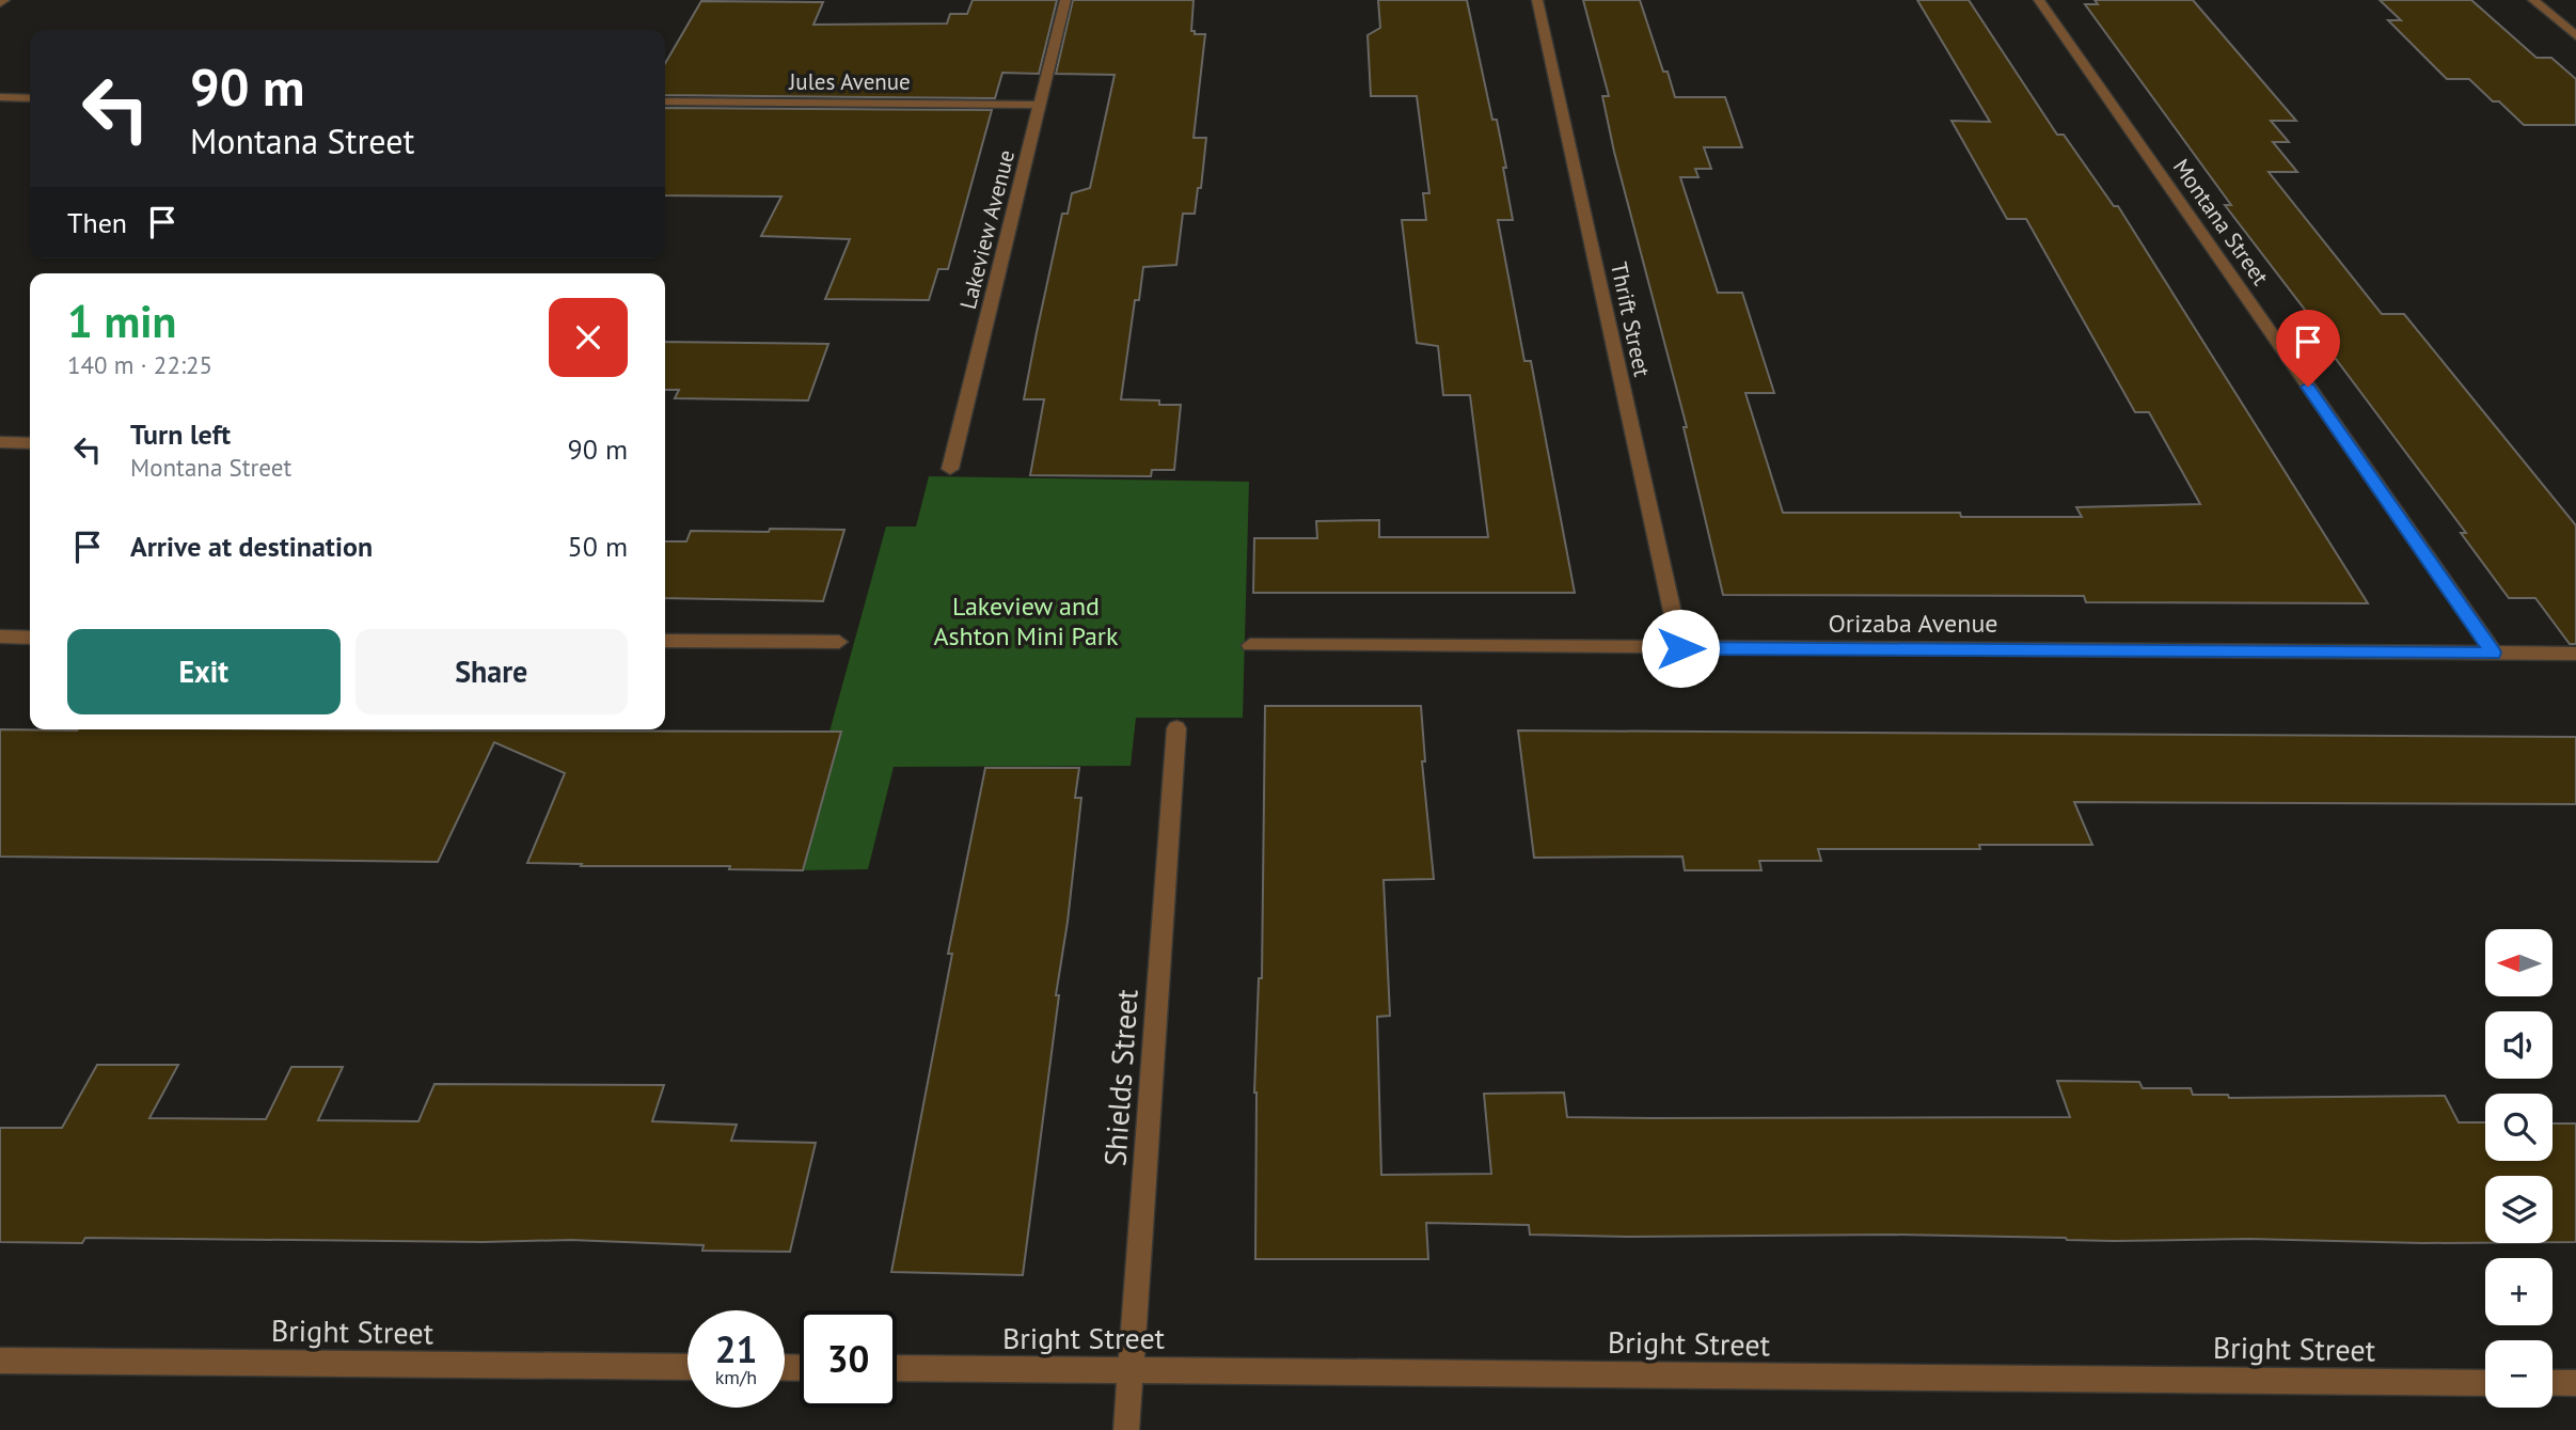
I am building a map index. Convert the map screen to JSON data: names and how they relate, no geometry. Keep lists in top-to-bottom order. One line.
{"streets":{"street":["Jules Avenue","Montana Street","Lakeview Avenue","Thrift Street","Orizaba Avenue","Shields Street","Bright Street"]},"crossings":[["Jules Avenue","Lakeview Avenue"],["Montana Street","Orizaba Avenue"],["Thrift Street","Orizaba Avenue"],["Shields Street","Bright Street"]],"parks":["Lakeview and Ashton Mini Park"],"north":"left","page":{"turn":["90 m","Montana Street"],"then":"Then","heading":["1 min","140 m · 22:25"],"list":[{"name":"Turn left","note":"Montana Street","value":"90 m"},{"name":"Arrive at destination","value":"50 m"}],"buttons":["Exit","Share"],"map_buttons":["+","−"],"speed":"21 km/h","limit":"30"}}
